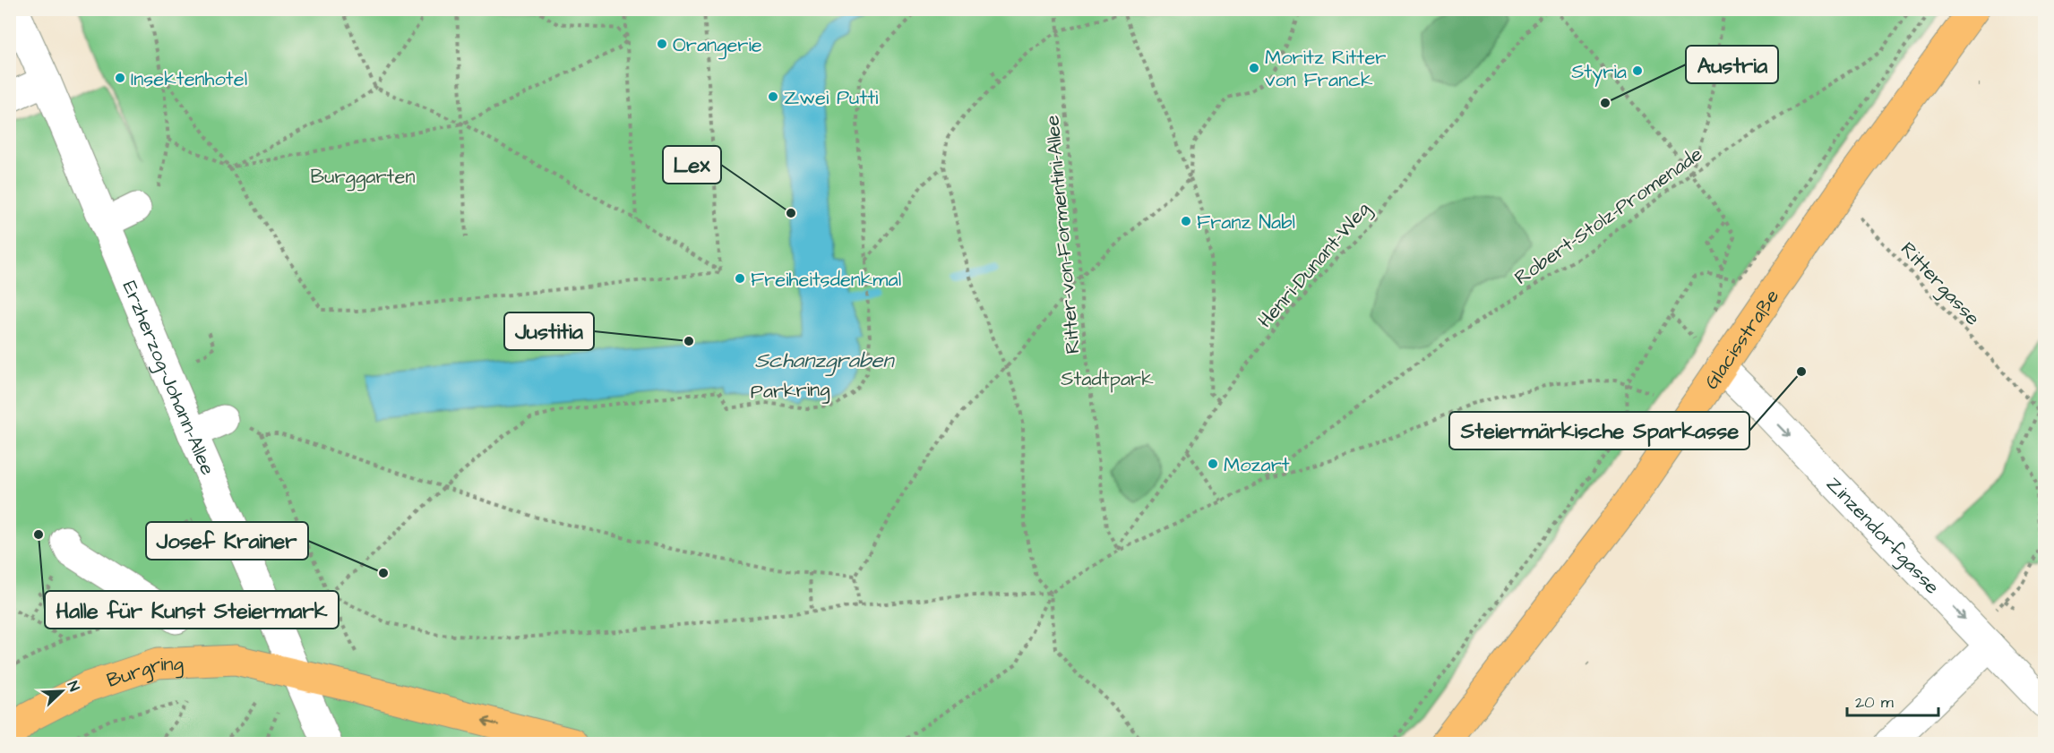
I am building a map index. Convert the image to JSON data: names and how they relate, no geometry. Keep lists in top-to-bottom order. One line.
{"streets":{"main road":["Glacisstraße","Burgring"],"street":["Erzherzog-Johann-Allee","Zinzendorfgasse"],"path":["Robert-Stolz-Promenade","Ritter-von-Formentini-Allee","Henri-Dunant-Weg","Rittergasse","Parkring"]},"crossings":[["Ritter-von-Formentini-Allee","Henri-Dunant-Weg"],["Rittergasse","Glacisstraße"],["Glacisstraße","Zinzendorfgasse"],["Erzherzog-Johann-Allee","Burgring"]],"one_way":["Zinzendorfgasse","Burgring"],"water":["Schanzgraben"],"parks":["Burggarten","Stadtpark"],"places":["Orangerie","Moritz Ritter von Franck","Styria","Insektenhotel","Zwei Putti","Austria","Lex","Franz Nabl","Freiheitsdenkmal","Justitia","Steiermärkische Sparkasse","Mozart","Halle für Kunst Steiermark","Josef Krainer"],"scale_bar":"20 m","north":"top right"}
